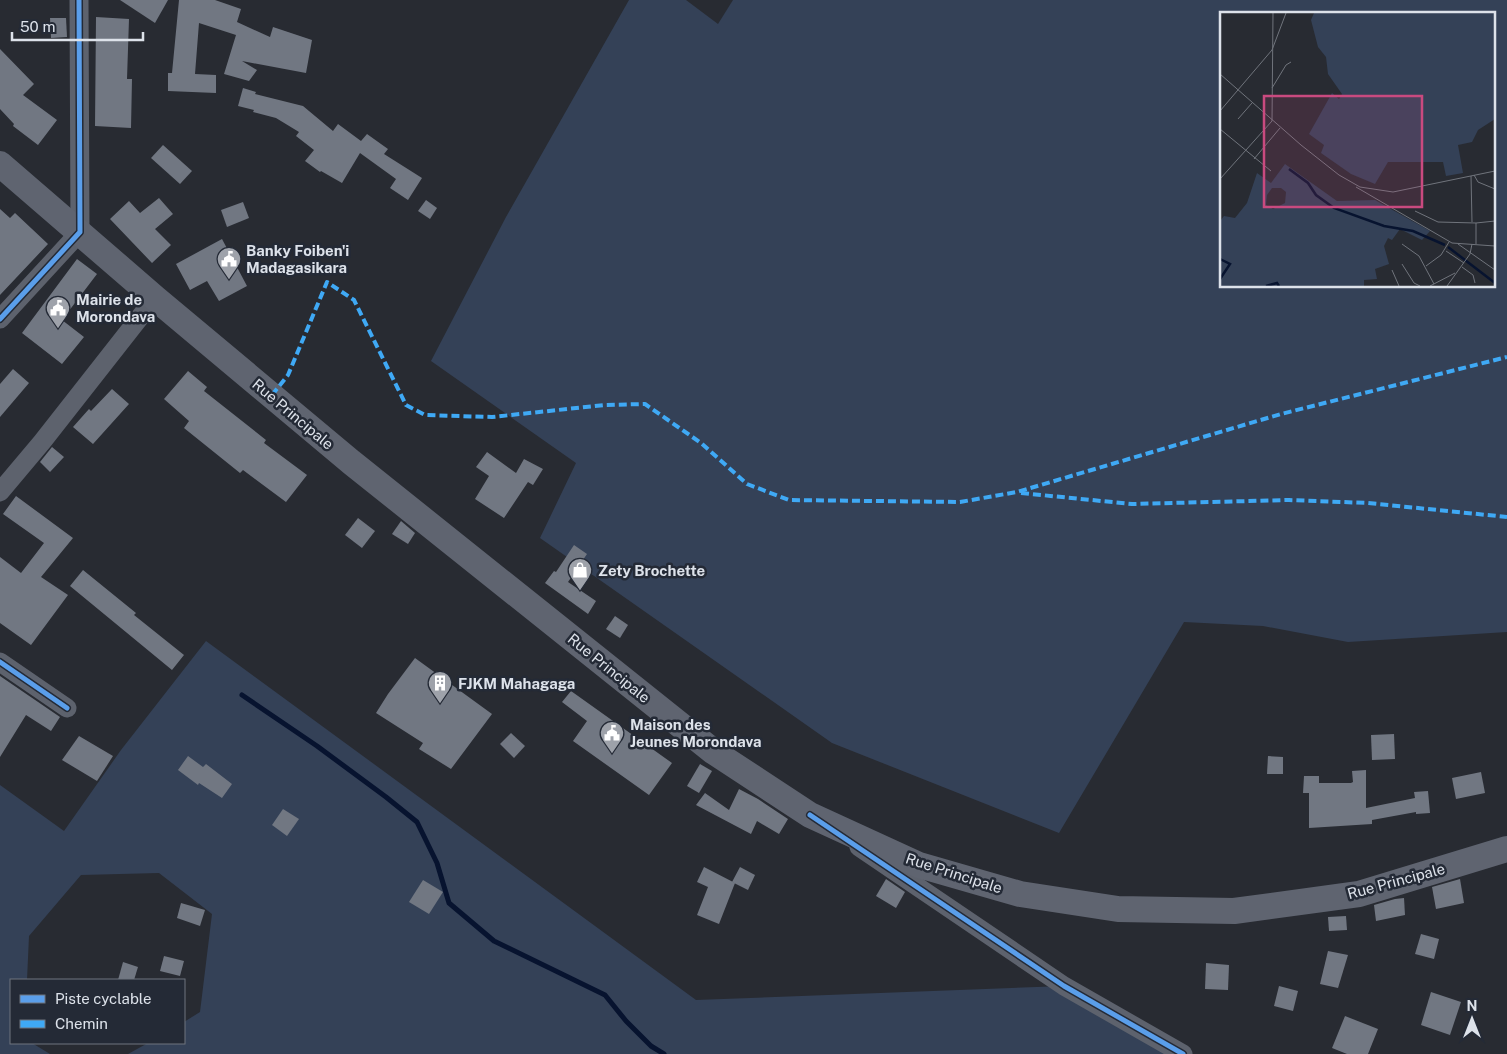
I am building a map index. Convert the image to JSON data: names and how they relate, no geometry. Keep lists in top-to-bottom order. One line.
{"streets":{"main road":["Rue Principale"]},"places":{"public building":["Banky Foiben'i Madagasikara","Mairie de Morondava","Maison des Jeunes Morondava"],"shop":["Zety Brochette"],"building":["FJKM Mahagaga"]},"legend":["Piste cyclable","Chemin"],"scale_bar":"50 m","north":"top"}
